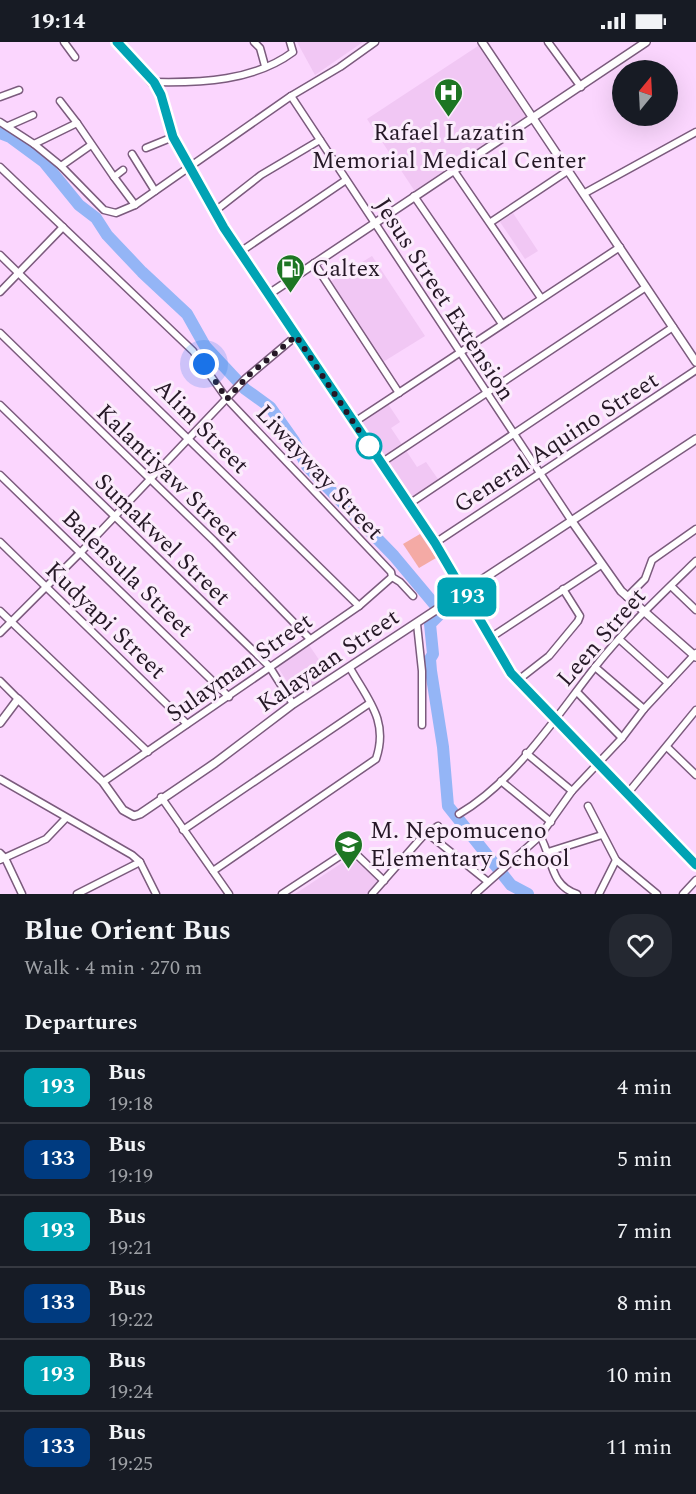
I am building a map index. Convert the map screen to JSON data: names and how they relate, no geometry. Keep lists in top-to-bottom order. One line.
{"streets":{"street":["Jesus Street Extension","Alim Street","General Aquino Street","Liwayway Street","Kalantiyaw Street","Sumakwel Street","Balensula Street","Kudyapi Street","Leen Street","Kalayaan Street","Sulayman Street"]},"crossings":[["Jesus Street Extension","General Aquino Street"],["Jesus Street Extension","Kalayaan Street"],["Alim Street","Sulayman Street"],["Liwayway Street","Sulayman Street"],["Kalantiyaw Street","Sulayman Street"],["Sumakwel Street","Kalayaan Street"],["Sumakwel Street","Sulayman Street"],["Balensula Street","Sulayman Street"],["Kudyapi Street","Sulayman Street"],["Kalayaan Street","Sulayman Street"]],"places":{"hospital":["Rafael Lazatin Memorial Medical Center"],"fuel station":["Caltex"],"school or university":["M. Nepomuceno Elementary School"]},"lines":["bus line 193"],"north":"top","page":{"status":"19:14","on_map":"193","heading":[["Blue Orient Bus","Walk · 4 min · 270 m"],"Departures"],"list":[{"mark":"193","name":"Bus","note":"19:18","value":"4 min"},{"mark":"133","name":"Bus","note":"19:19","value":"5 min"},{"mark":"193","name":"Bus","note":"19:21","value":"7 min"},{"mark":"133","name":"Bus","note":"19:22","value":"8 min"},{"mark":"193","name":"Bus","note":"19:24","value":"10 min"},{"mark":"133","name":"Bus","note":"19:25","value":"11 min"}]}}
